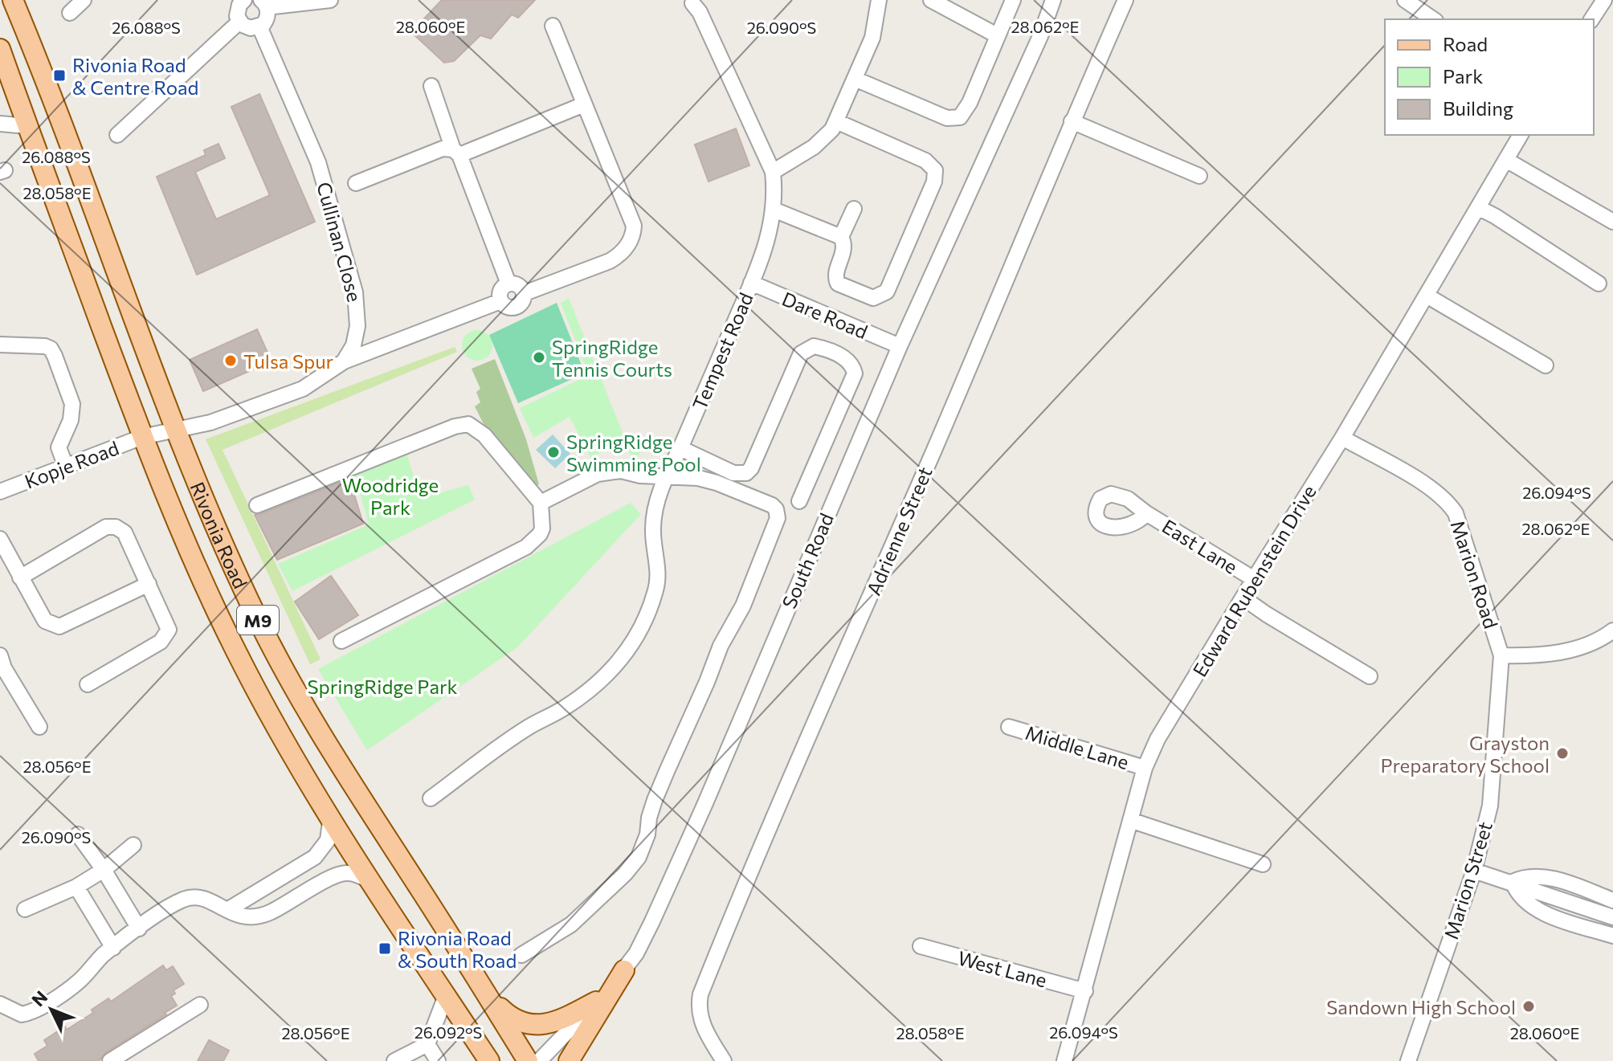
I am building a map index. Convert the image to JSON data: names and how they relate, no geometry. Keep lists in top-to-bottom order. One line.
{"streets":{"main road":["Rivonia Road","M9"],"street":["Cullinan Close","Dare Road","Tempest Road","Kopje Road","Adrienne Street","East Lane","South Road","Marion Road","Edward Rubenstein Drive","Middle Lane","Marion Street","West Lane"]},"crossings":[["Dare Road","Tempest Road"],["Dare Road","South Road"],["Kopje Road","Rivonia Road"],["East Lane","Edward Rubenstein Drive"],["Marion Road","Edward Rubenstein Drive"],["Marion Road","Marion Street"],["Edward Rubenstein Drive","Middle Lane"],["Edward Rubenstein Drive","West Lane"]],"parks":["Woodridge Park","SpringRidge Park"],"places":{"transit":["Rivonia Road & Centre Road","Rivonia Road & South Road"],"other":["SpringRidge Tennis Courts","Tulsa Spur","SpringRidge Swimming Pool","Grayston Preparatory School","Sandown High School"]},"legend":["Road","Park","Building"],"north":"top left","coordinates":["28.060°E","28.062°E","26.088°S","26.090°S","28.058°E","26.094°S","28.056°E","26.092°S"]}
